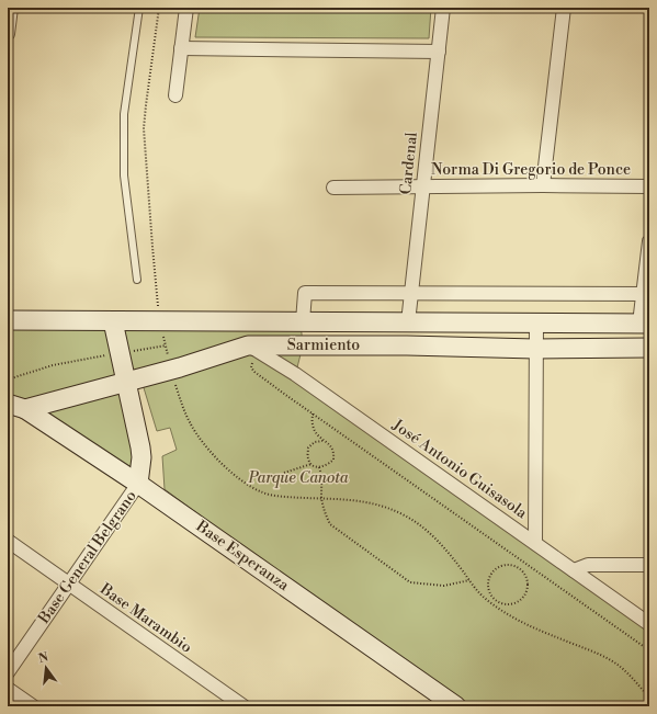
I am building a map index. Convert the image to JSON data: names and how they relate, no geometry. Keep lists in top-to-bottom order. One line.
{"streets":{"main road":["Sarmiento","Base Esperanza","Base General Belgrano"],"street":["Cardenal","Norma Di Gregorio de Ponce","José Antonio Guisasola","Base Marambio"]},"crossings":[["Cardenal","Norma Di Gregorio de Ponce"],["Cardenal","Sarmiento"],["Sarmiento","José Antonio Guisasola"],["Sarmiento","Base Esperanza"],["Sarmiento","Base General Belgrano"],["Base Esperanza","Base General Belgrano"],["Base General Belgrano","Base Marambio"]],"parks":["Parque Canota"],"north":"top"}
